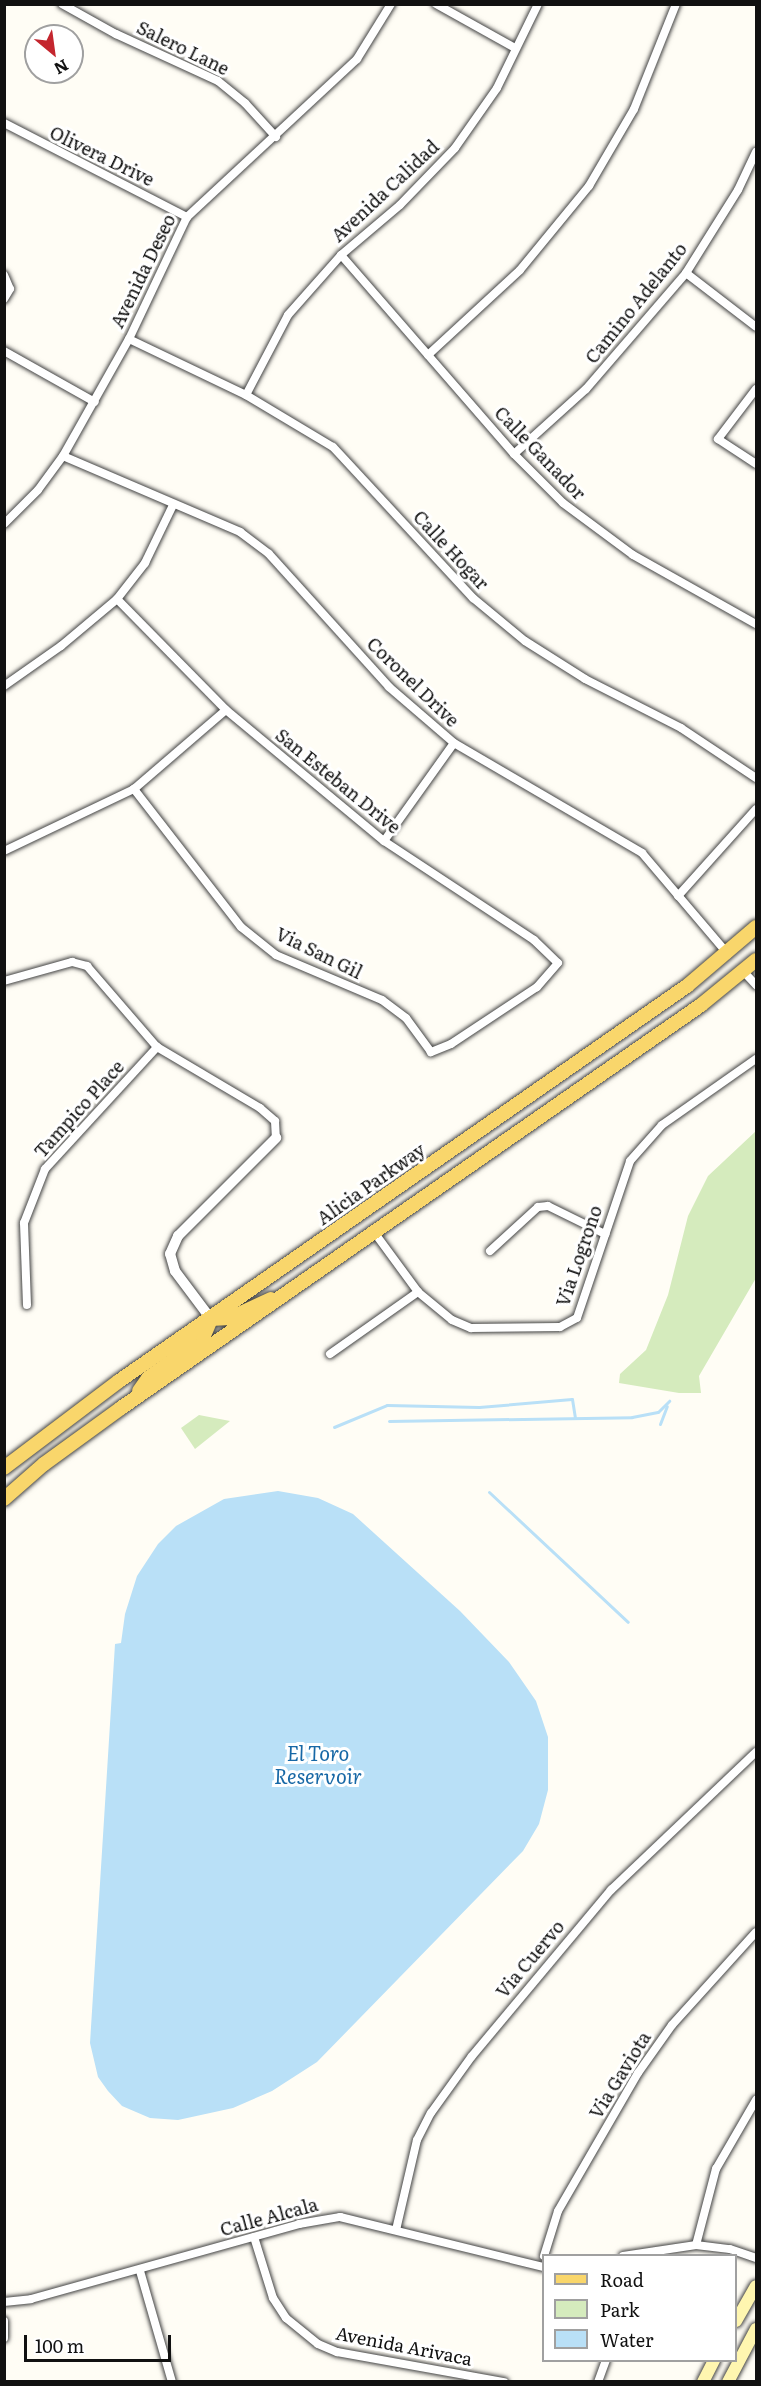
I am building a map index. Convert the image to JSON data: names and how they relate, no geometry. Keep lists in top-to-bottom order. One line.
{"streets":{"main road":["Alicia Parkway"],"street":["Salero Lane","Olivera Drive","Avenida Calidad","Avenida Deseo","Camino Adelanto","Calle Ganador","Calle Hogar","Coronel Drive","San Esteban Drive","Via San Gil","Tampico Place","Via Logrono","Via Cuervo","Via Gaviota","Calle Alcala","Avenida Arivaca"]},"crossings":[["Salero Lane","Avenida Deseo"],["Olivera Drive","Avenida Deseo"],["Avenida Calidad","Calle Ganador"],["Avenida Calidad","Calle Hogar"],["Avenida Deseo","Calle Hogar"],["Avenida Deseo","Coronel Drive"],["Camino Adelanto","Calle Ganador"],["Coronel Drive","Alicia Parkway"],["San Esteban Drive","Via San Gil"],["Via Cuervo","Calle Alcala"],["Calle Alcala","Avenida Arivaca"]],"water":["El Toro Reservoir"],"legend":["Road","Park","Water"],"scale_bar":"100 m","north":"bottom right"}
